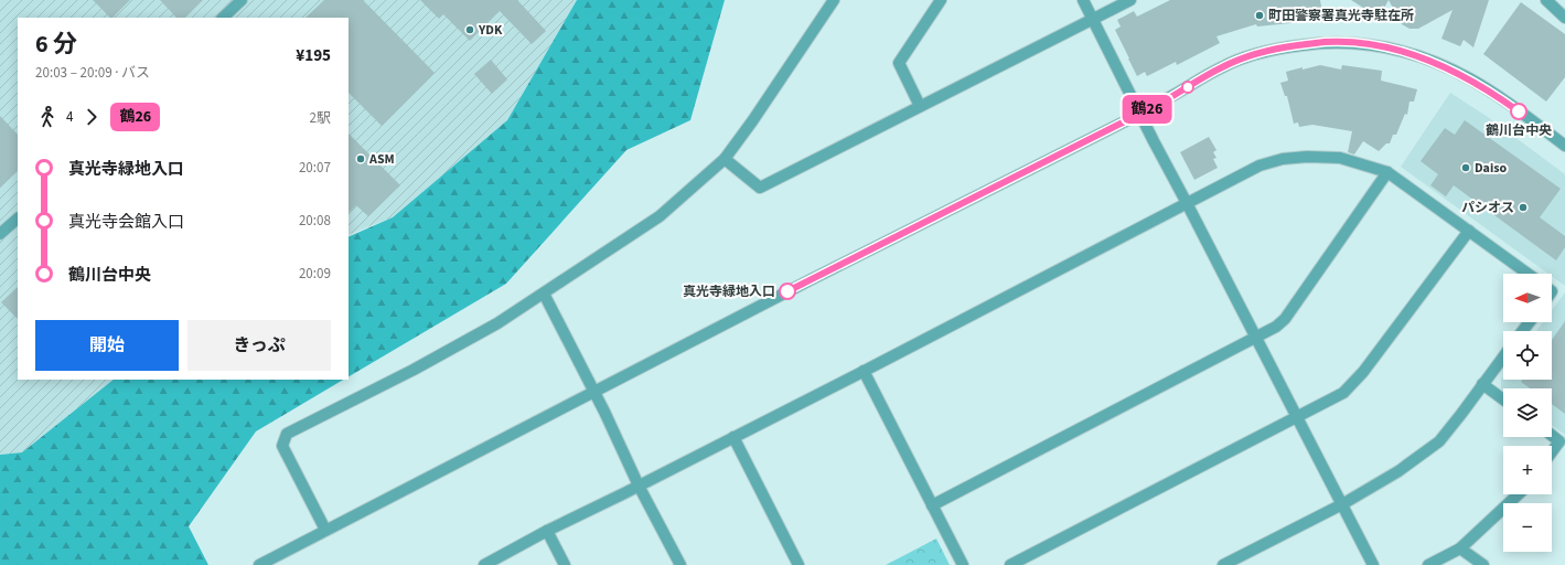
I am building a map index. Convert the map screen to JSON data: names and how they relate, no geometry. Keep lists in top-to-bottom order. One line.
{"places":["町田警察署真光寺駐在所","YDK","鶴川台中央","ASM","Daiso","パシオス","真光寺緑地入口"],"lines":["bus line 鶴26"],"north":"left","page":{"on_map":"鶴26","heading":["6 分","20:03 – 20:09 · バス","¥195"],"legs":["4","鶴26","2駅"],"list":[{"name":"真光寺緑地入口","value":"20:07"},{"name":"真光寺会館入口","value":"20:08"},{"name":"鶴川台中央","value":"20:09"}],"map_buttons":["+","−"],"buttons":["開始","きっぷ"]}}
